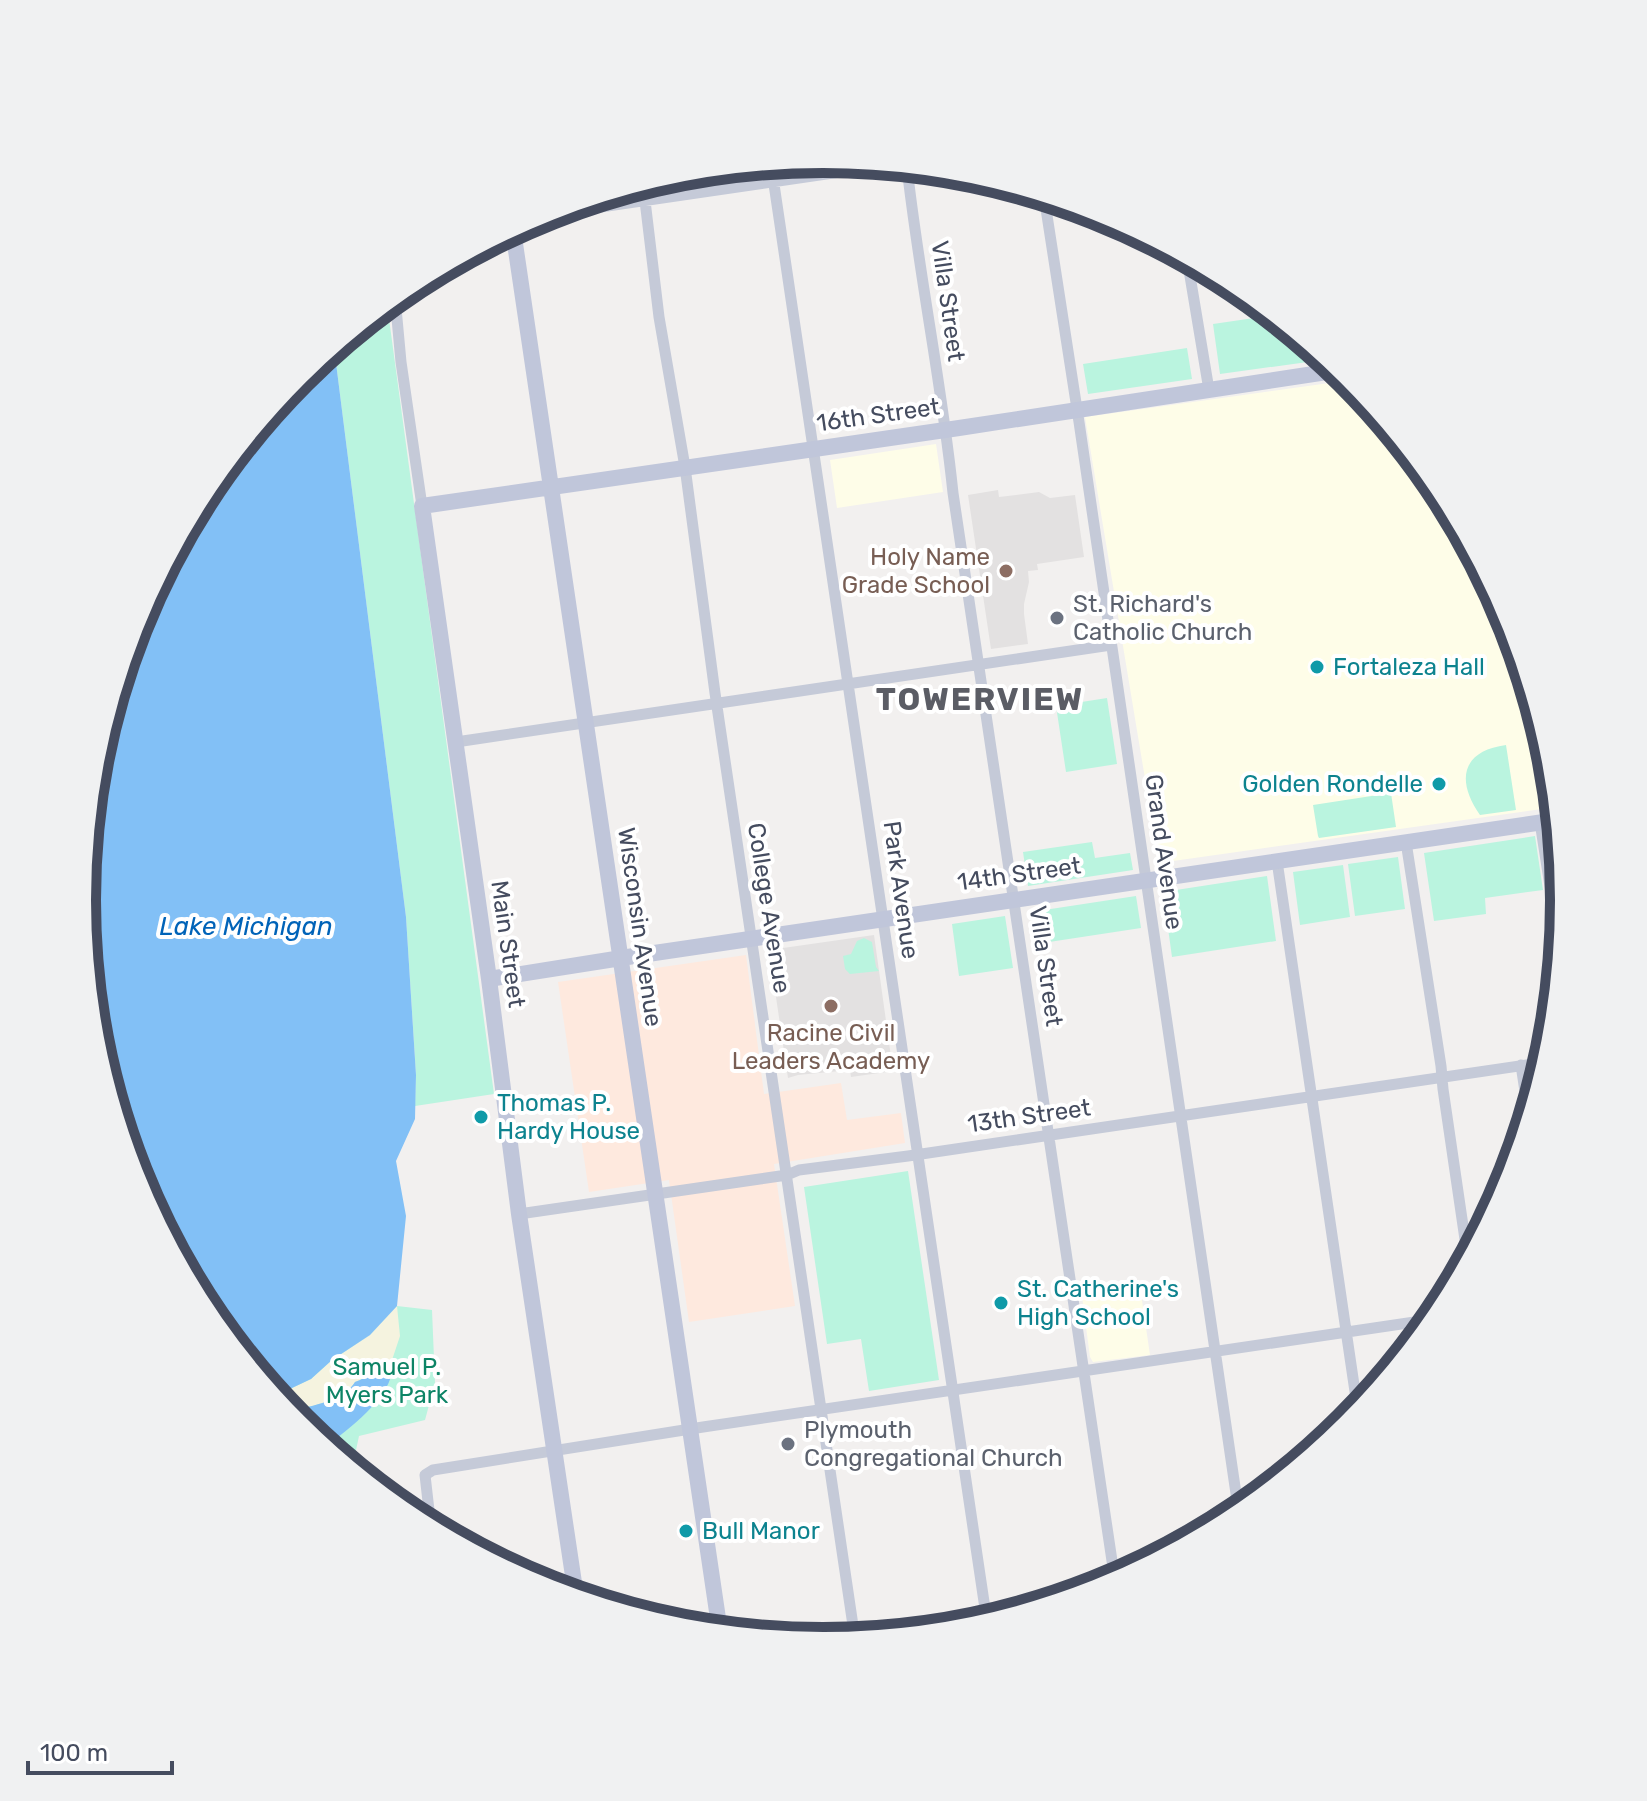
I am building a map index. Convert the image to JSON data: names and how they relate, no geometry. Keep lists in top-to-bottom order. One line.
{"streets":{"street":["Villa Street","16th Street","Grand Avenue","14th Street","Park Avenue","College Avenue","Wisconsin Avenue","Main Street","13th Street"]},"crossings":[["Villa Street","16th Street"],["Villa Street","14th Street"],["Villa Street","13th Street"],["16th Street","Grand Avenue"],["16th Street","Park Avenue"],["16th Street","College Avenue"],["16th Street","Wisconsin Avenue"],["16th Street","Main Street"],["Grand Avenue","14th Street"],["Grand Avenue","13th Street"],["14th Street","Park Avenue"],["14th Street","College Avenue"],["14th Street","Wisconsin Avenue"],["14th Street","Main Street"],["Park Avenue","13th Street"],["College Avenue","13th Street"],["Wisconsin Avenue","13th Street"],["Main Street","13th Street"]],"districts":["TOWERVIEW"],"water":["Lake Michigan"],"parks":["Samuel P. Myers Park"],"places":["Holy Name Grade School","St. Richard's Catholic Church","Fortaleza Hall","Golden Rondelle","Racine Civil Leaders Academy","Thomas P. Hardy House","St. Catherine's High School","Plymouth Congregational Church","Bull Manor"],"scale_bar":"100 m"}
